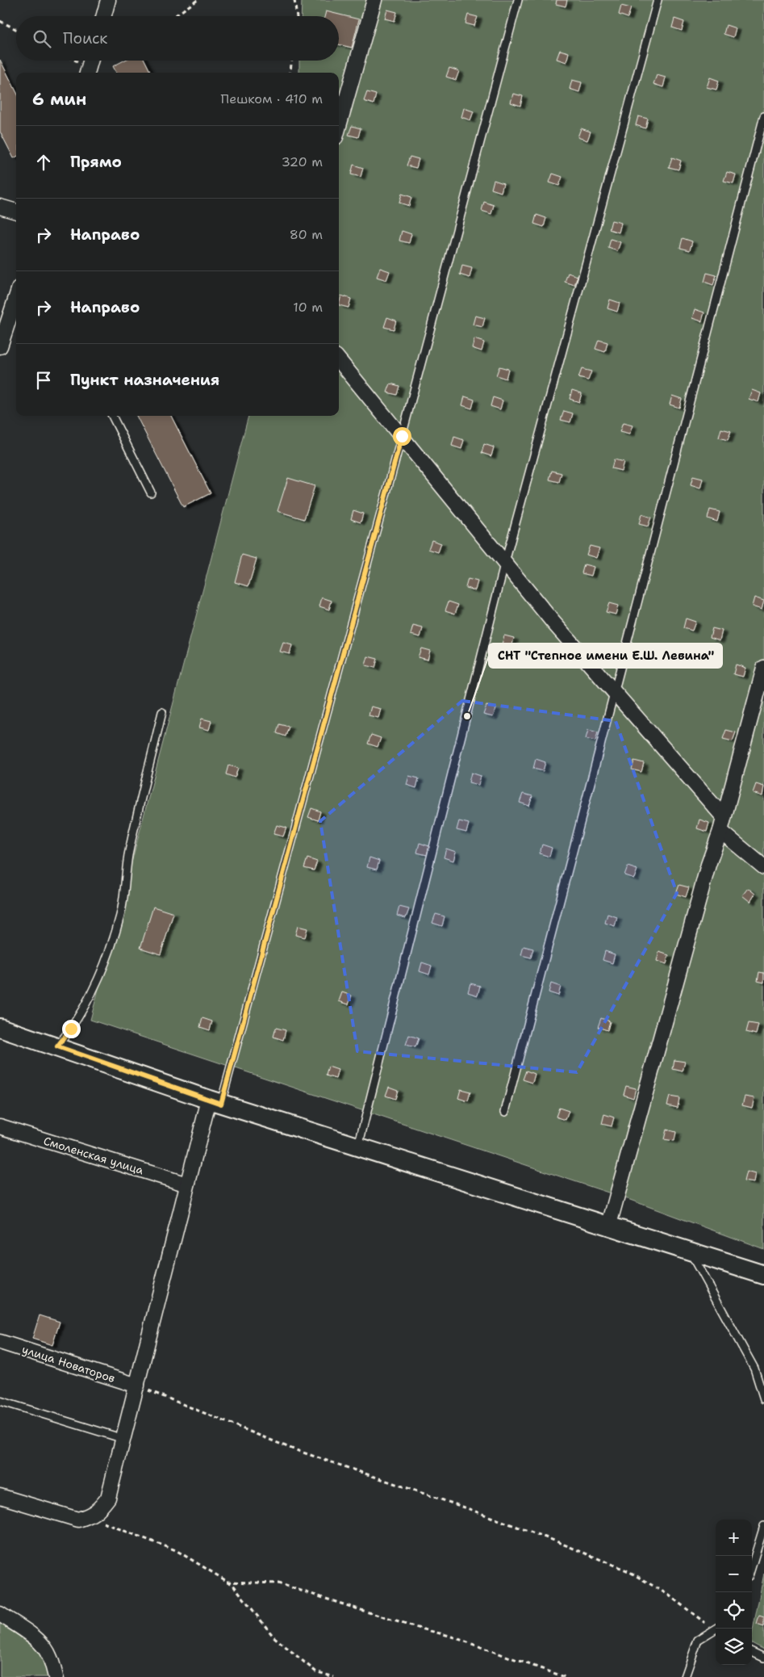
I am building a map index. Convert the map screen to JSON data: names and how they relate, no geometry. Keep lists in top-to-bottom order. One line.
{"streets":{"street":["Смоленская улица","улица Новаторов"]},"places":["СНТ \"Степное имени Е.Ш. Левина\""],"page":{"search":"Поиск","heading":["6 мин","Пешком · 410 m"],"list":[["Прямо","320 m"],["Направо","80 m"],["Направо","10 m"],"Пункт назначения"],"map_buttons":["+","−"]}}
